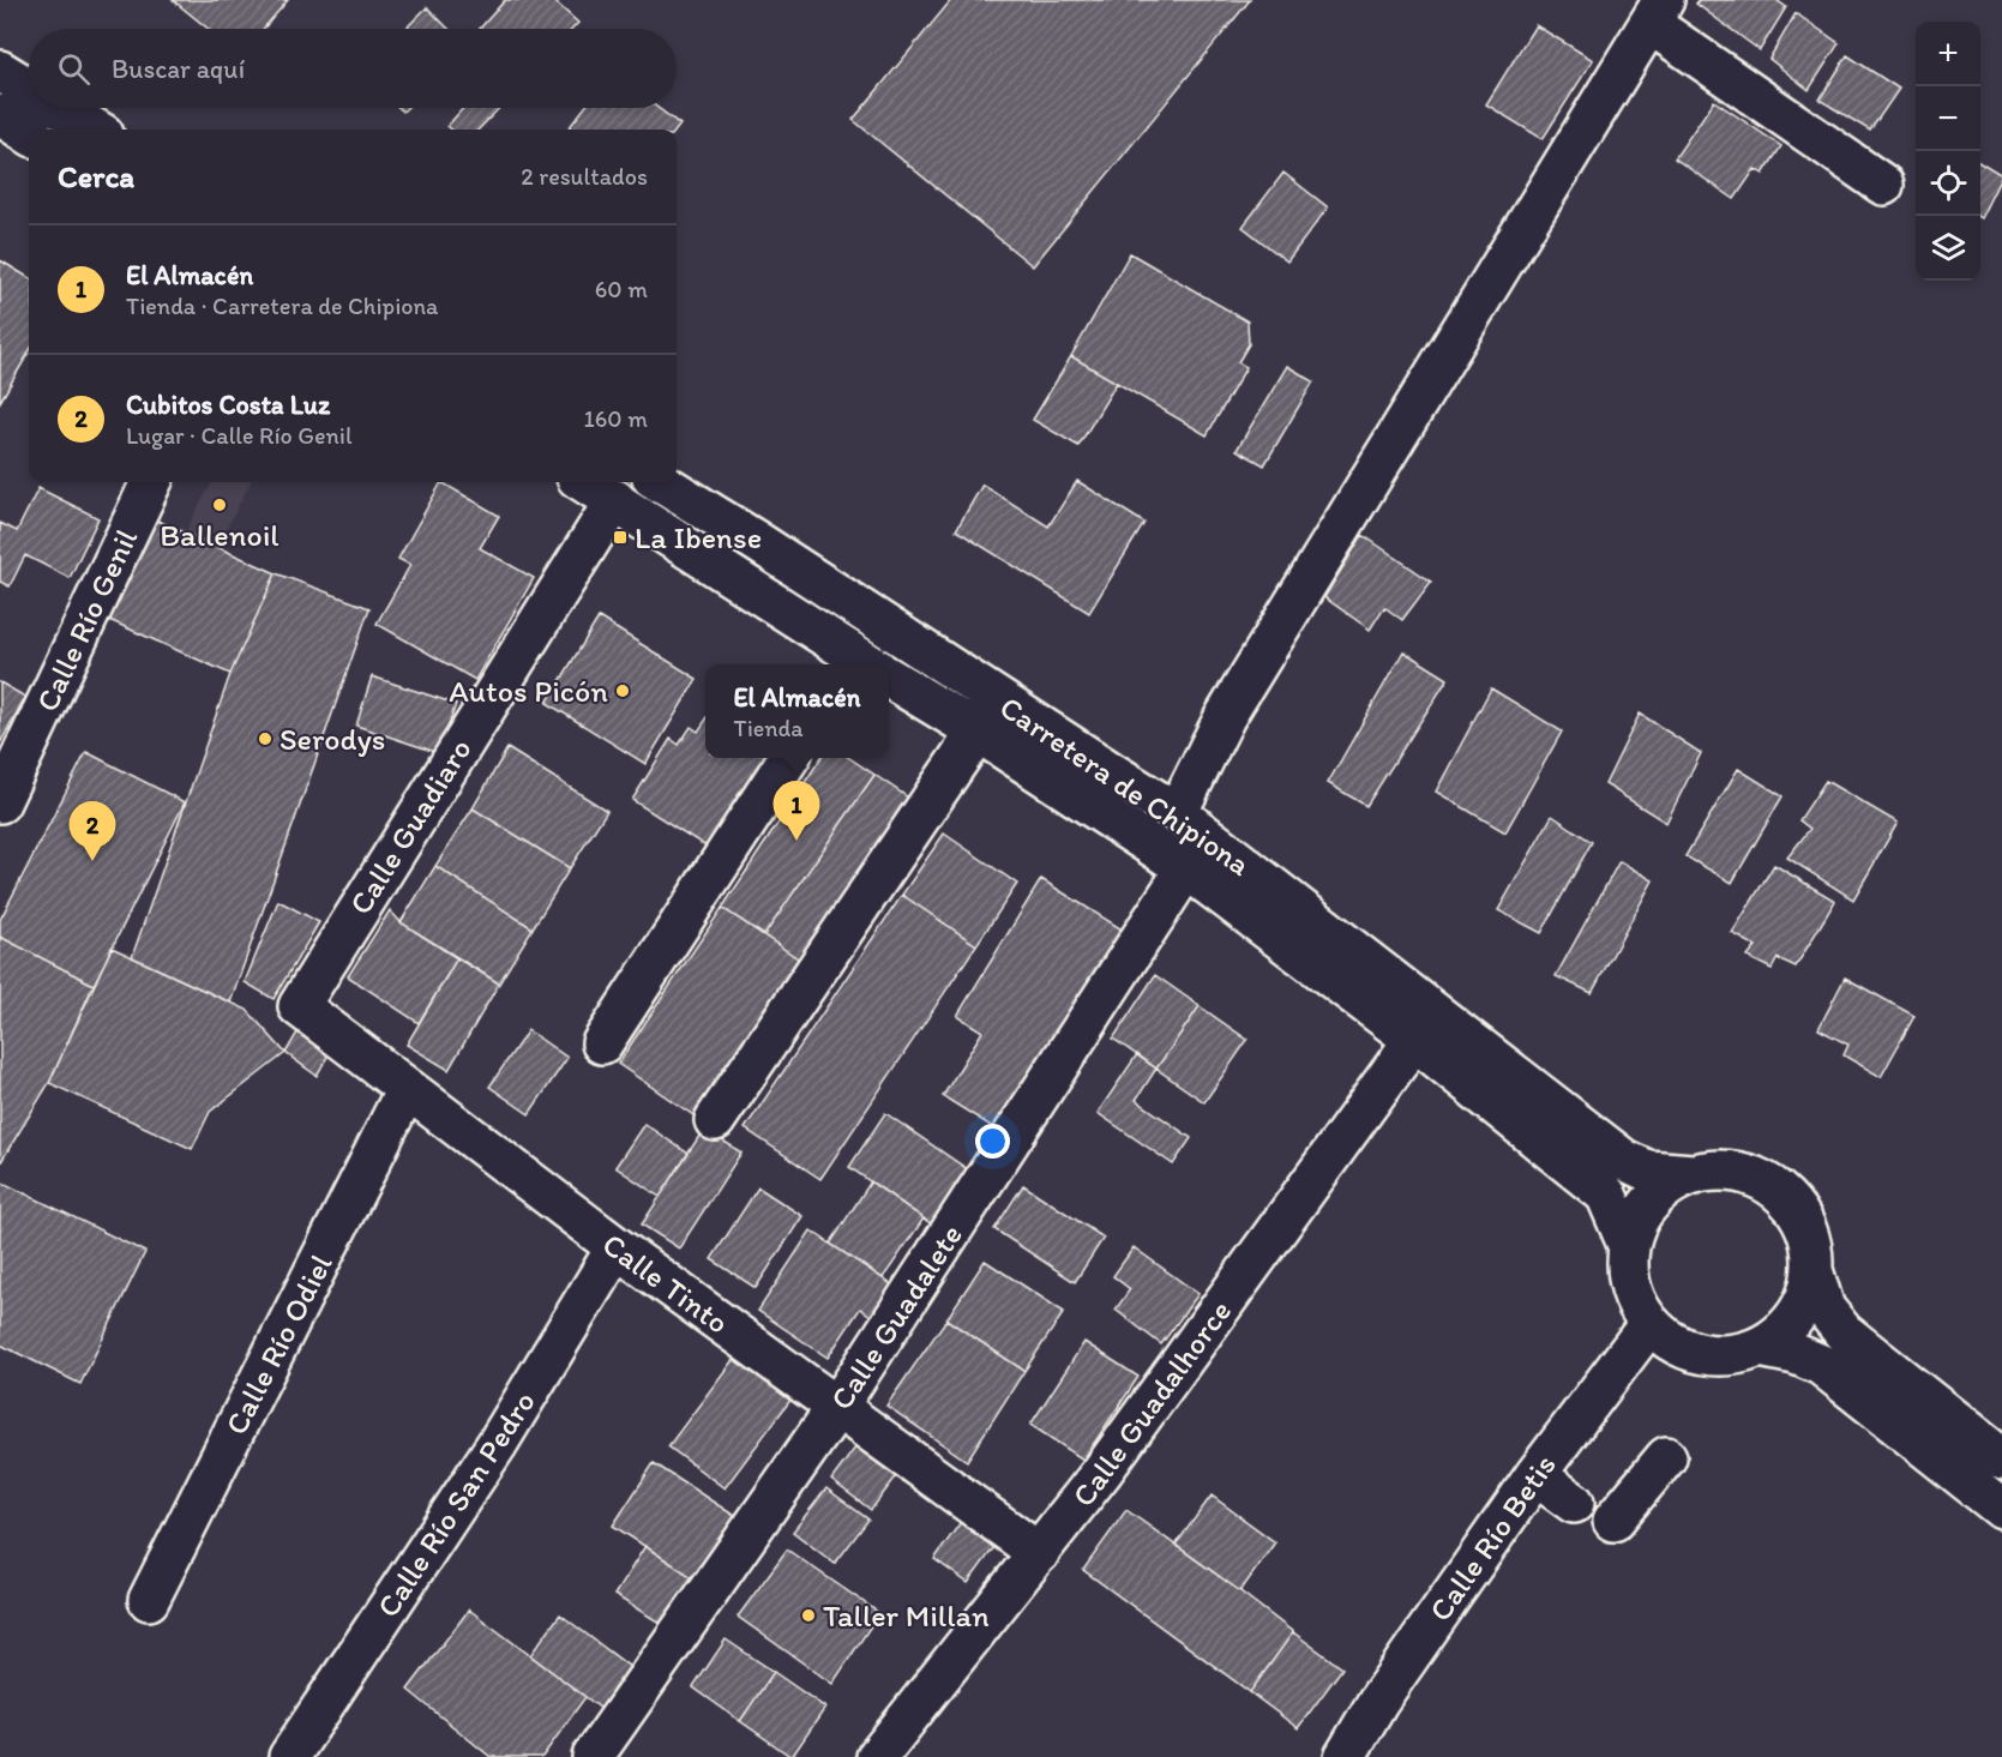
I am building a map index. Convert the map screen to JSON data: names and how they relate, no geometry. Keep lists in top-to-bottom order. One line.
{"streets":{"street":["Calle Río Genil","Carretera de Chipiona","Calle Guadiaro","Calle Tinto","Calle Guadalete","Calle Río Odiel","Calle Guadalhorce","Calle Río San Pedro","Calle Río Betis"]},"crossings":[["Carretera de Chipiona","Calle Guadiaro"],["Carretera de Chipiona","Calle Guadalete"],["Carretera de Chipiona","Calle Guadalhorce"],["Carretera de Chipiona","Calle Río Betis"],["Calle Guadiaro","Calle Tinto"],["Calle Tinto","Calle Guadalete"],["Calle Tinto","Calle Río Odiel"],["Calle Tinto","Calle Guadalhorce"],["Calle Tinto","Calle Río San Pedro"]],"places":{"other":["Ballenoil","Autos Picón","Serodys","Taller Millan"],"transit":["La Ibense"]},"page":{"map_buttons":["+","−"],"search":"Buscar aquí","heading":["Cerca","2 resultados"],"list":[{"mark":"1","name":"El Almacén","note":"Tienda · Carretera de Chipiona","value":"60 m"},{"mark":"2","name":"Cubitos Costa Luz","note":"Lugar · Calle Río Genil","value":"160 m"}],"popup":["El Almacén","Tienda"],"pins":["1","2"]}}
